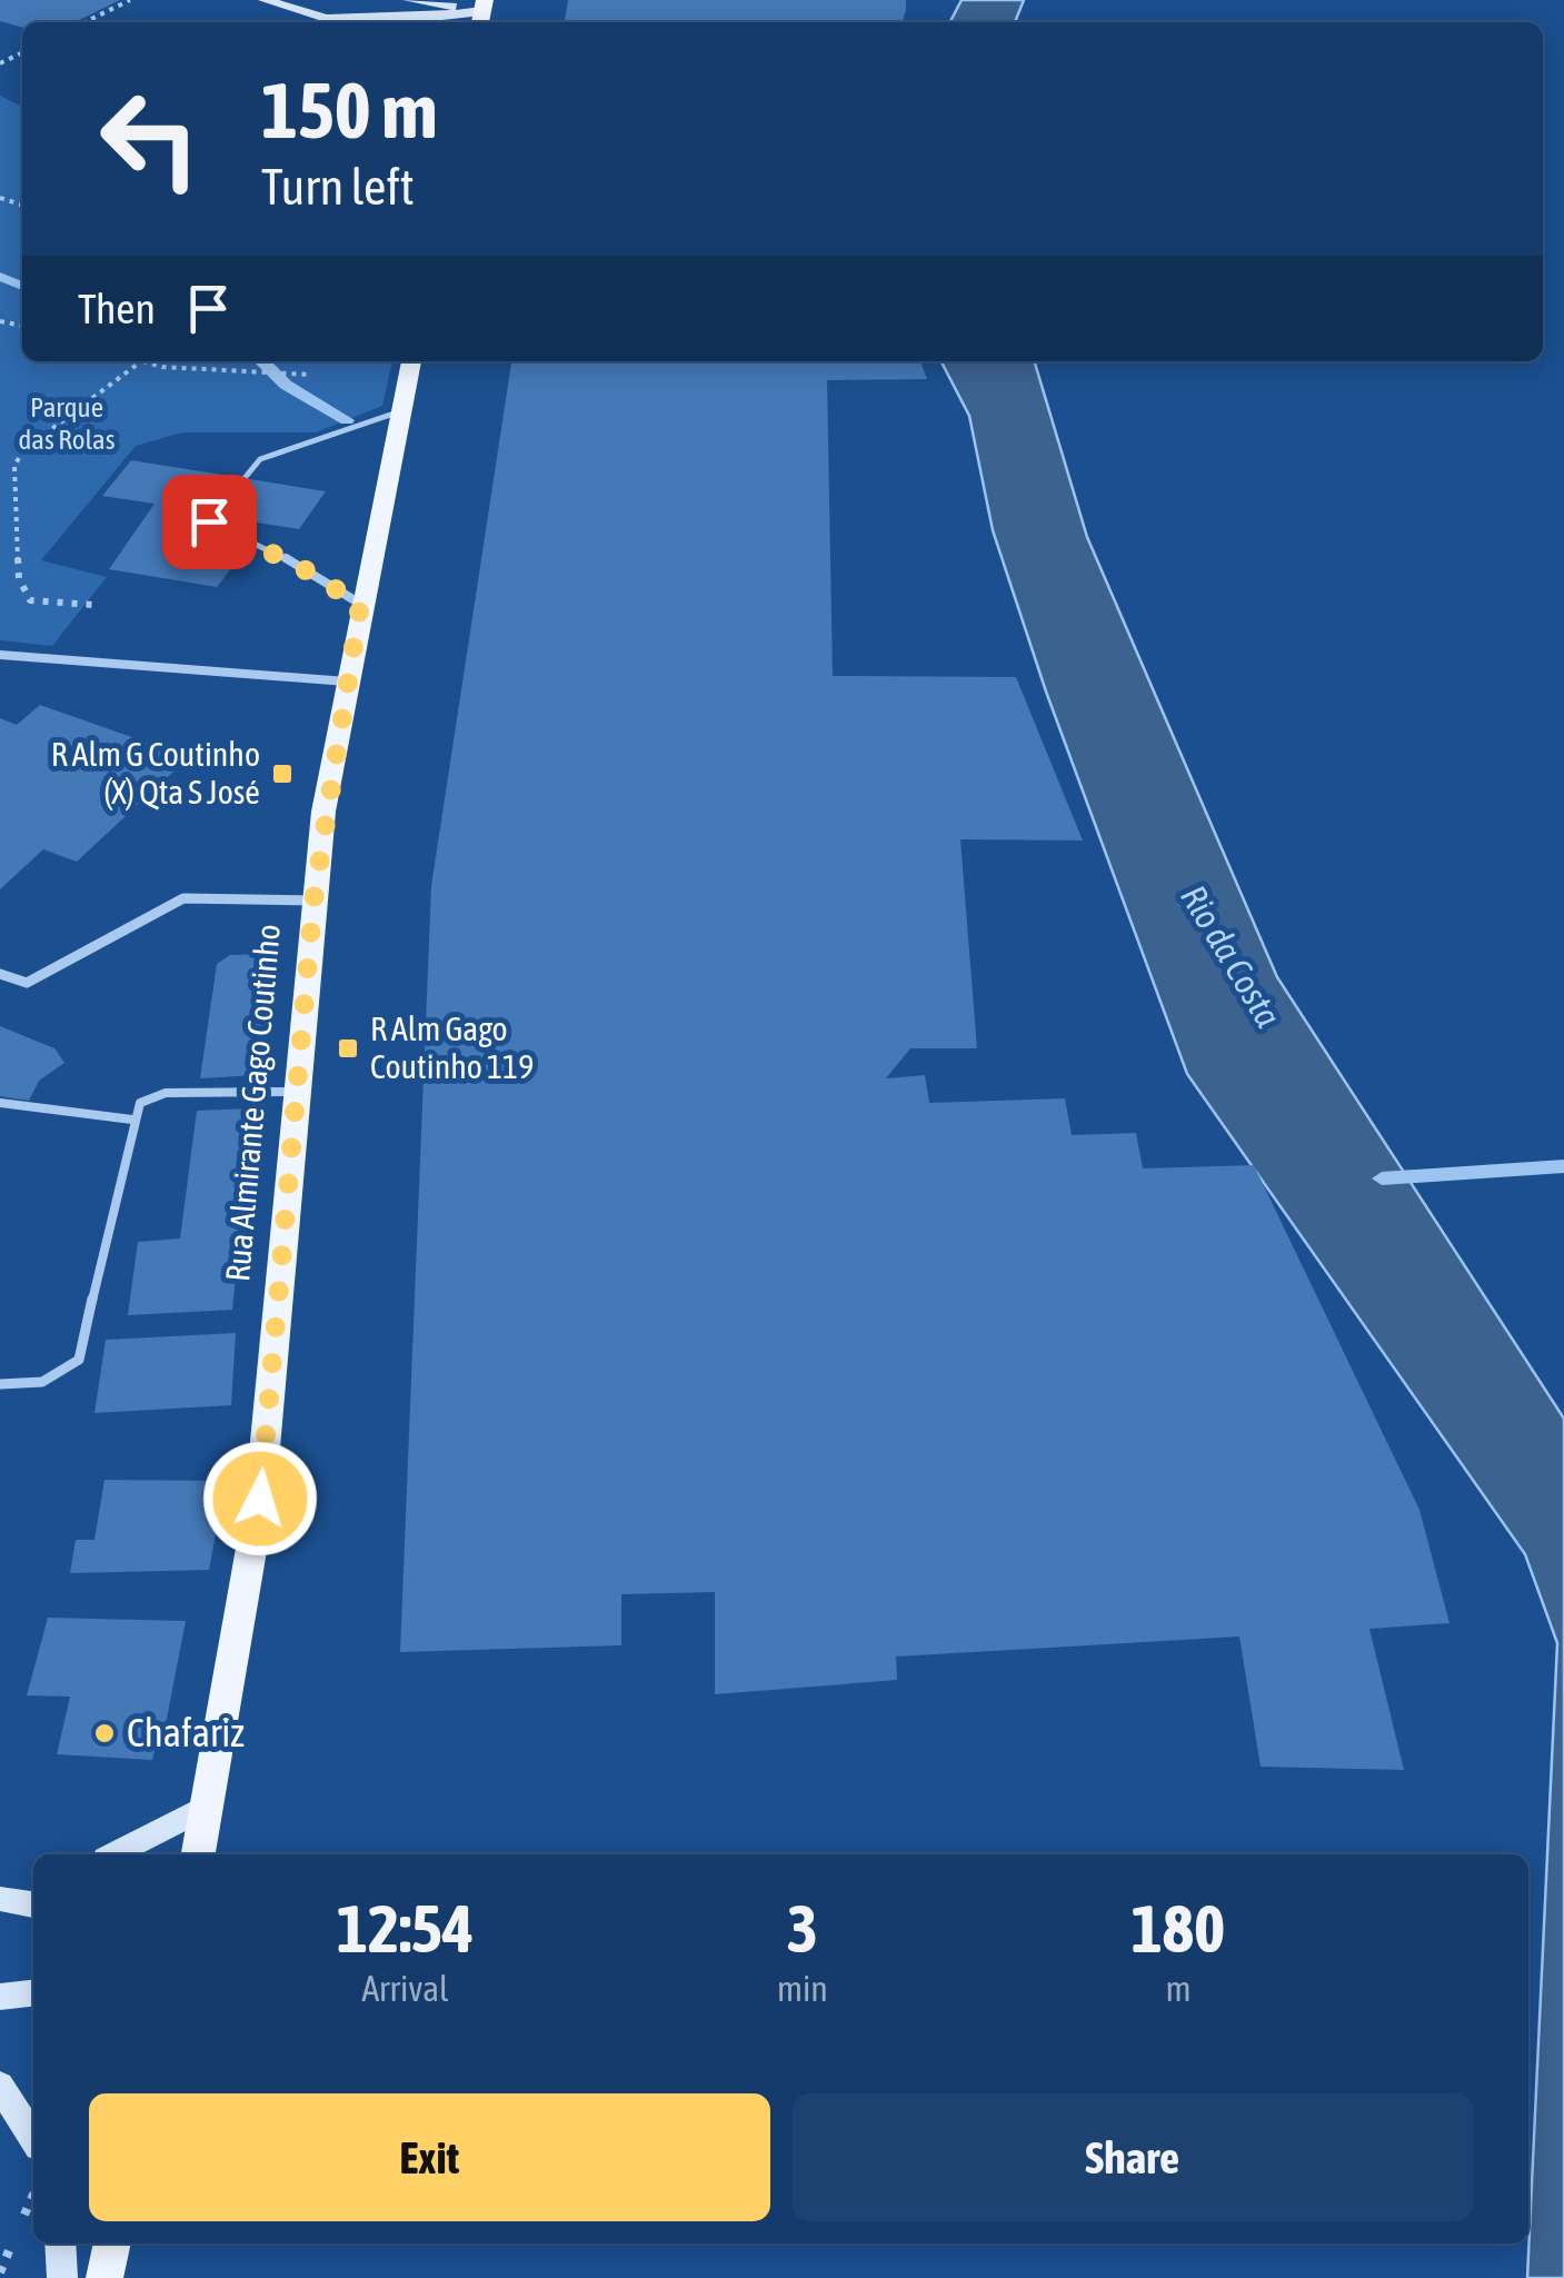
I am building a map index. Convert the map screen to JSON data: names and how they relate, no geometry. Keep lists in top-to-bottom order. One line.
{"streets":{"main road":["Rua Almirante Gago Coutinho"]},"water":["Rio da Costa"],"parks":["Parque das Rolas"],"places":{"transit":["R Alm G Coutinho (X) Qta S José","R Alm Gago Coutinho 119"],"other":["Chafariz"]},"page":{"turn":["150 m","Turn left"],"then":"Then","eta":["12:54","Arrival","3","min","180","m"],"buttons":["Exit","Share"]}}
